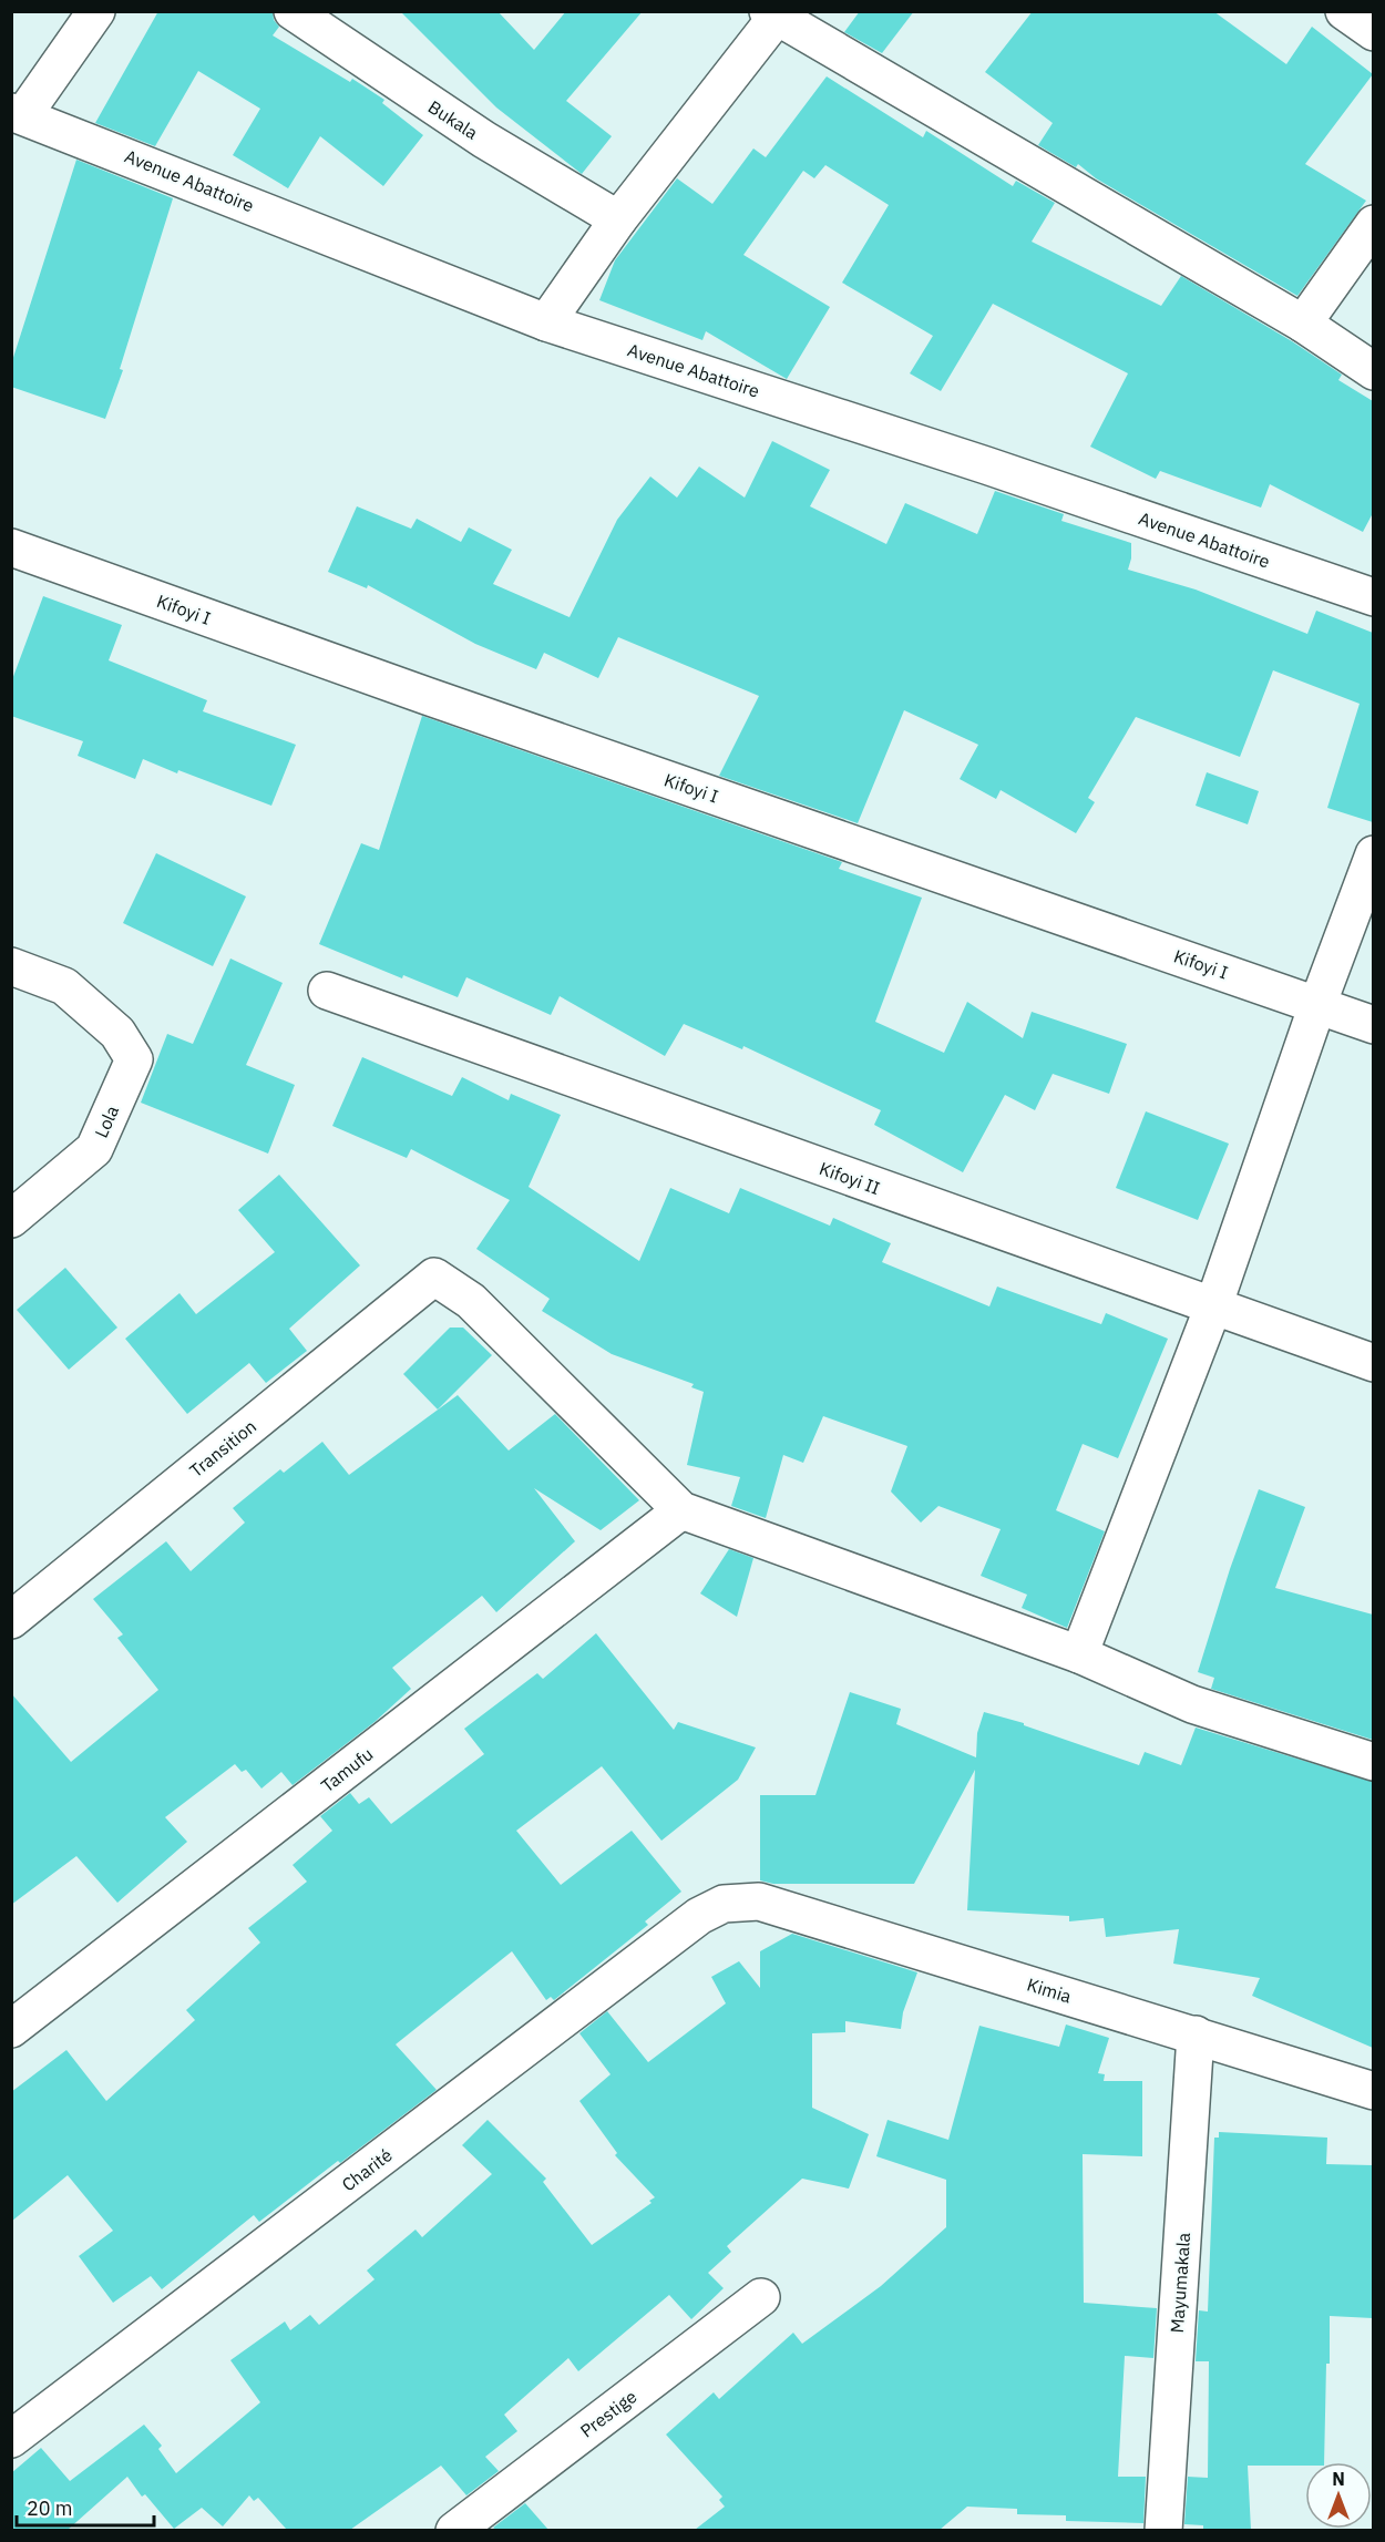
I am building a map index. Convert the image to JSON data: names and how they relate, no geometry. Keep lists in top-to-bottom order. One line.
{"streets":{"street":["Bukala","Avenue Abattoire","Kifoyi I","Lola","Kifoyi II","Transition","Tamufu","Kimia","Charité","Mayumakala","Prestige"]},"crossings":[["Transition","Tamufu"],["Kimia","Charité"],["Kimia","Mayumakala"]],"scale_bar":"20 m","north":"top"}
